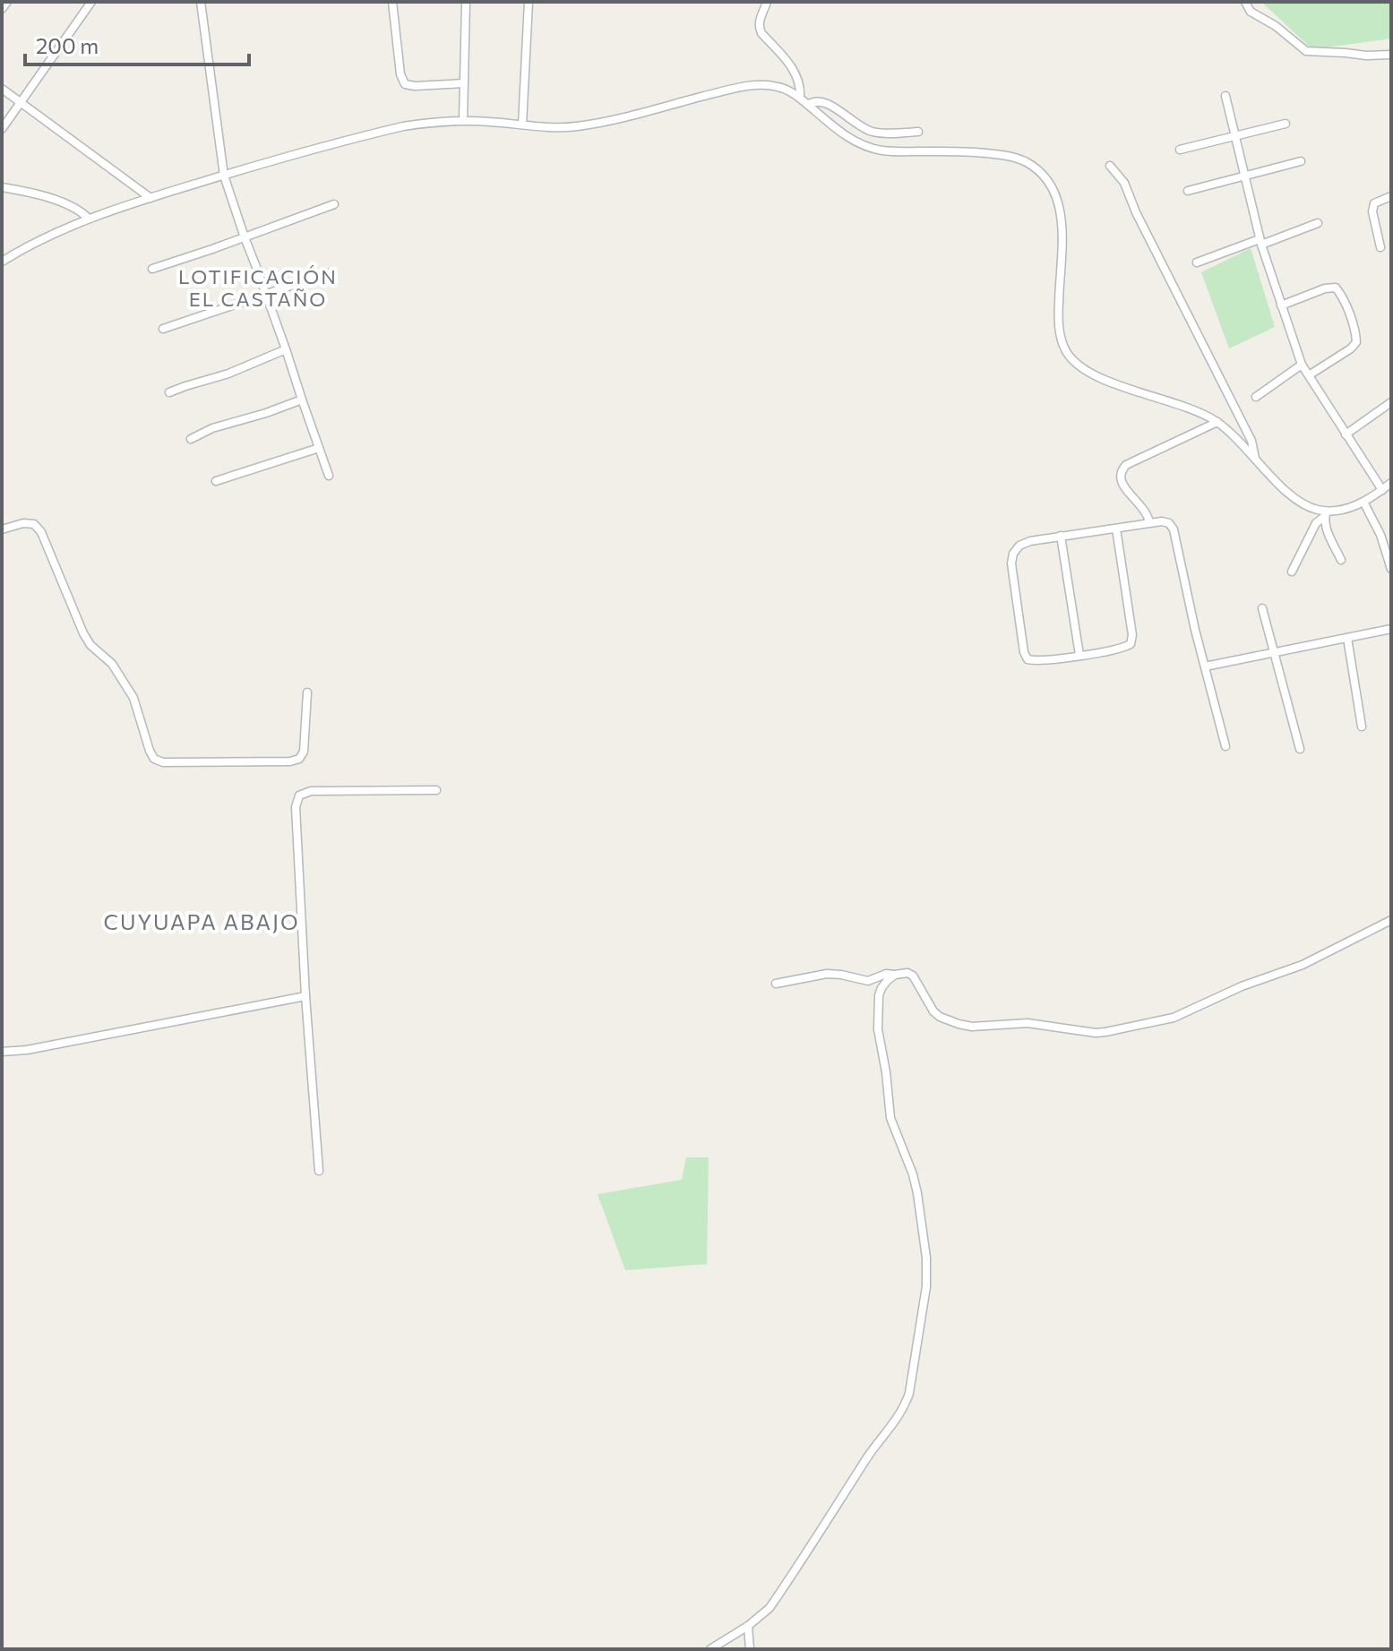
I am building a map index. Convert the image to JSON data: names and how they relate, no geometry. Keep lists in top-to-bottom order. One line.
{"districts":["LOTIFICACIÓN EL CASTAÑO","CUYUAPA ABAJO"],"scale_bar":"200 m"}
